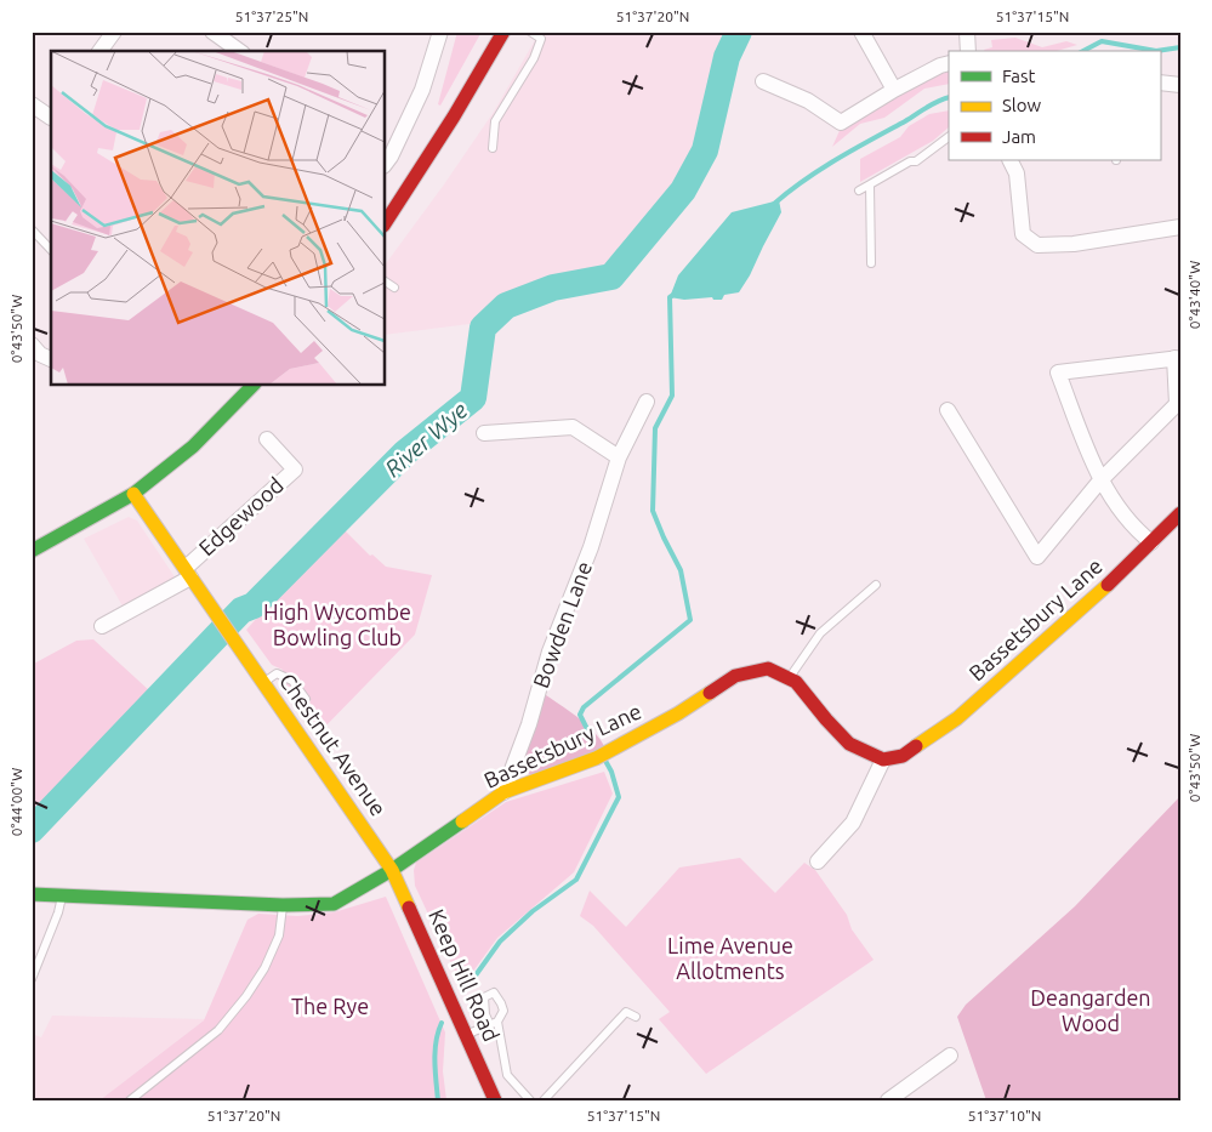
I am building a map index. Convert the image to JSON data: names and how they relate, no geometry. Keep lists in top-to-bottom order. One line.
{"streets":{"street":["Edgewood","Bassetsbury Lane","Bowden Lane","Chestnut Avenue","Keep Hill Road"]},"crossings":[["Edgewood","Chestnut Avenue"],["Bassetsbury Lane","Bowden Lane"],["Bassetsbury Lane","Chestnut Avenue"],["Bassetsbury Lane","Keep Hill Road"],["Chestnut Avenue","Keep Hill Road"]],"water":["River Wye"],"parks":["High Wycombe Bowling Club","Lime Avenue Allotments","Deangarden Wood","The Rye"],"legend":["Fast","Slow","Jam"],"coordinates":["51°37'25\"N","51°37'20\"N","51°37'15\"N","0°43'40\"W","0°43'50\"W","0°44'00\"W","51°37'10\"N"]}
